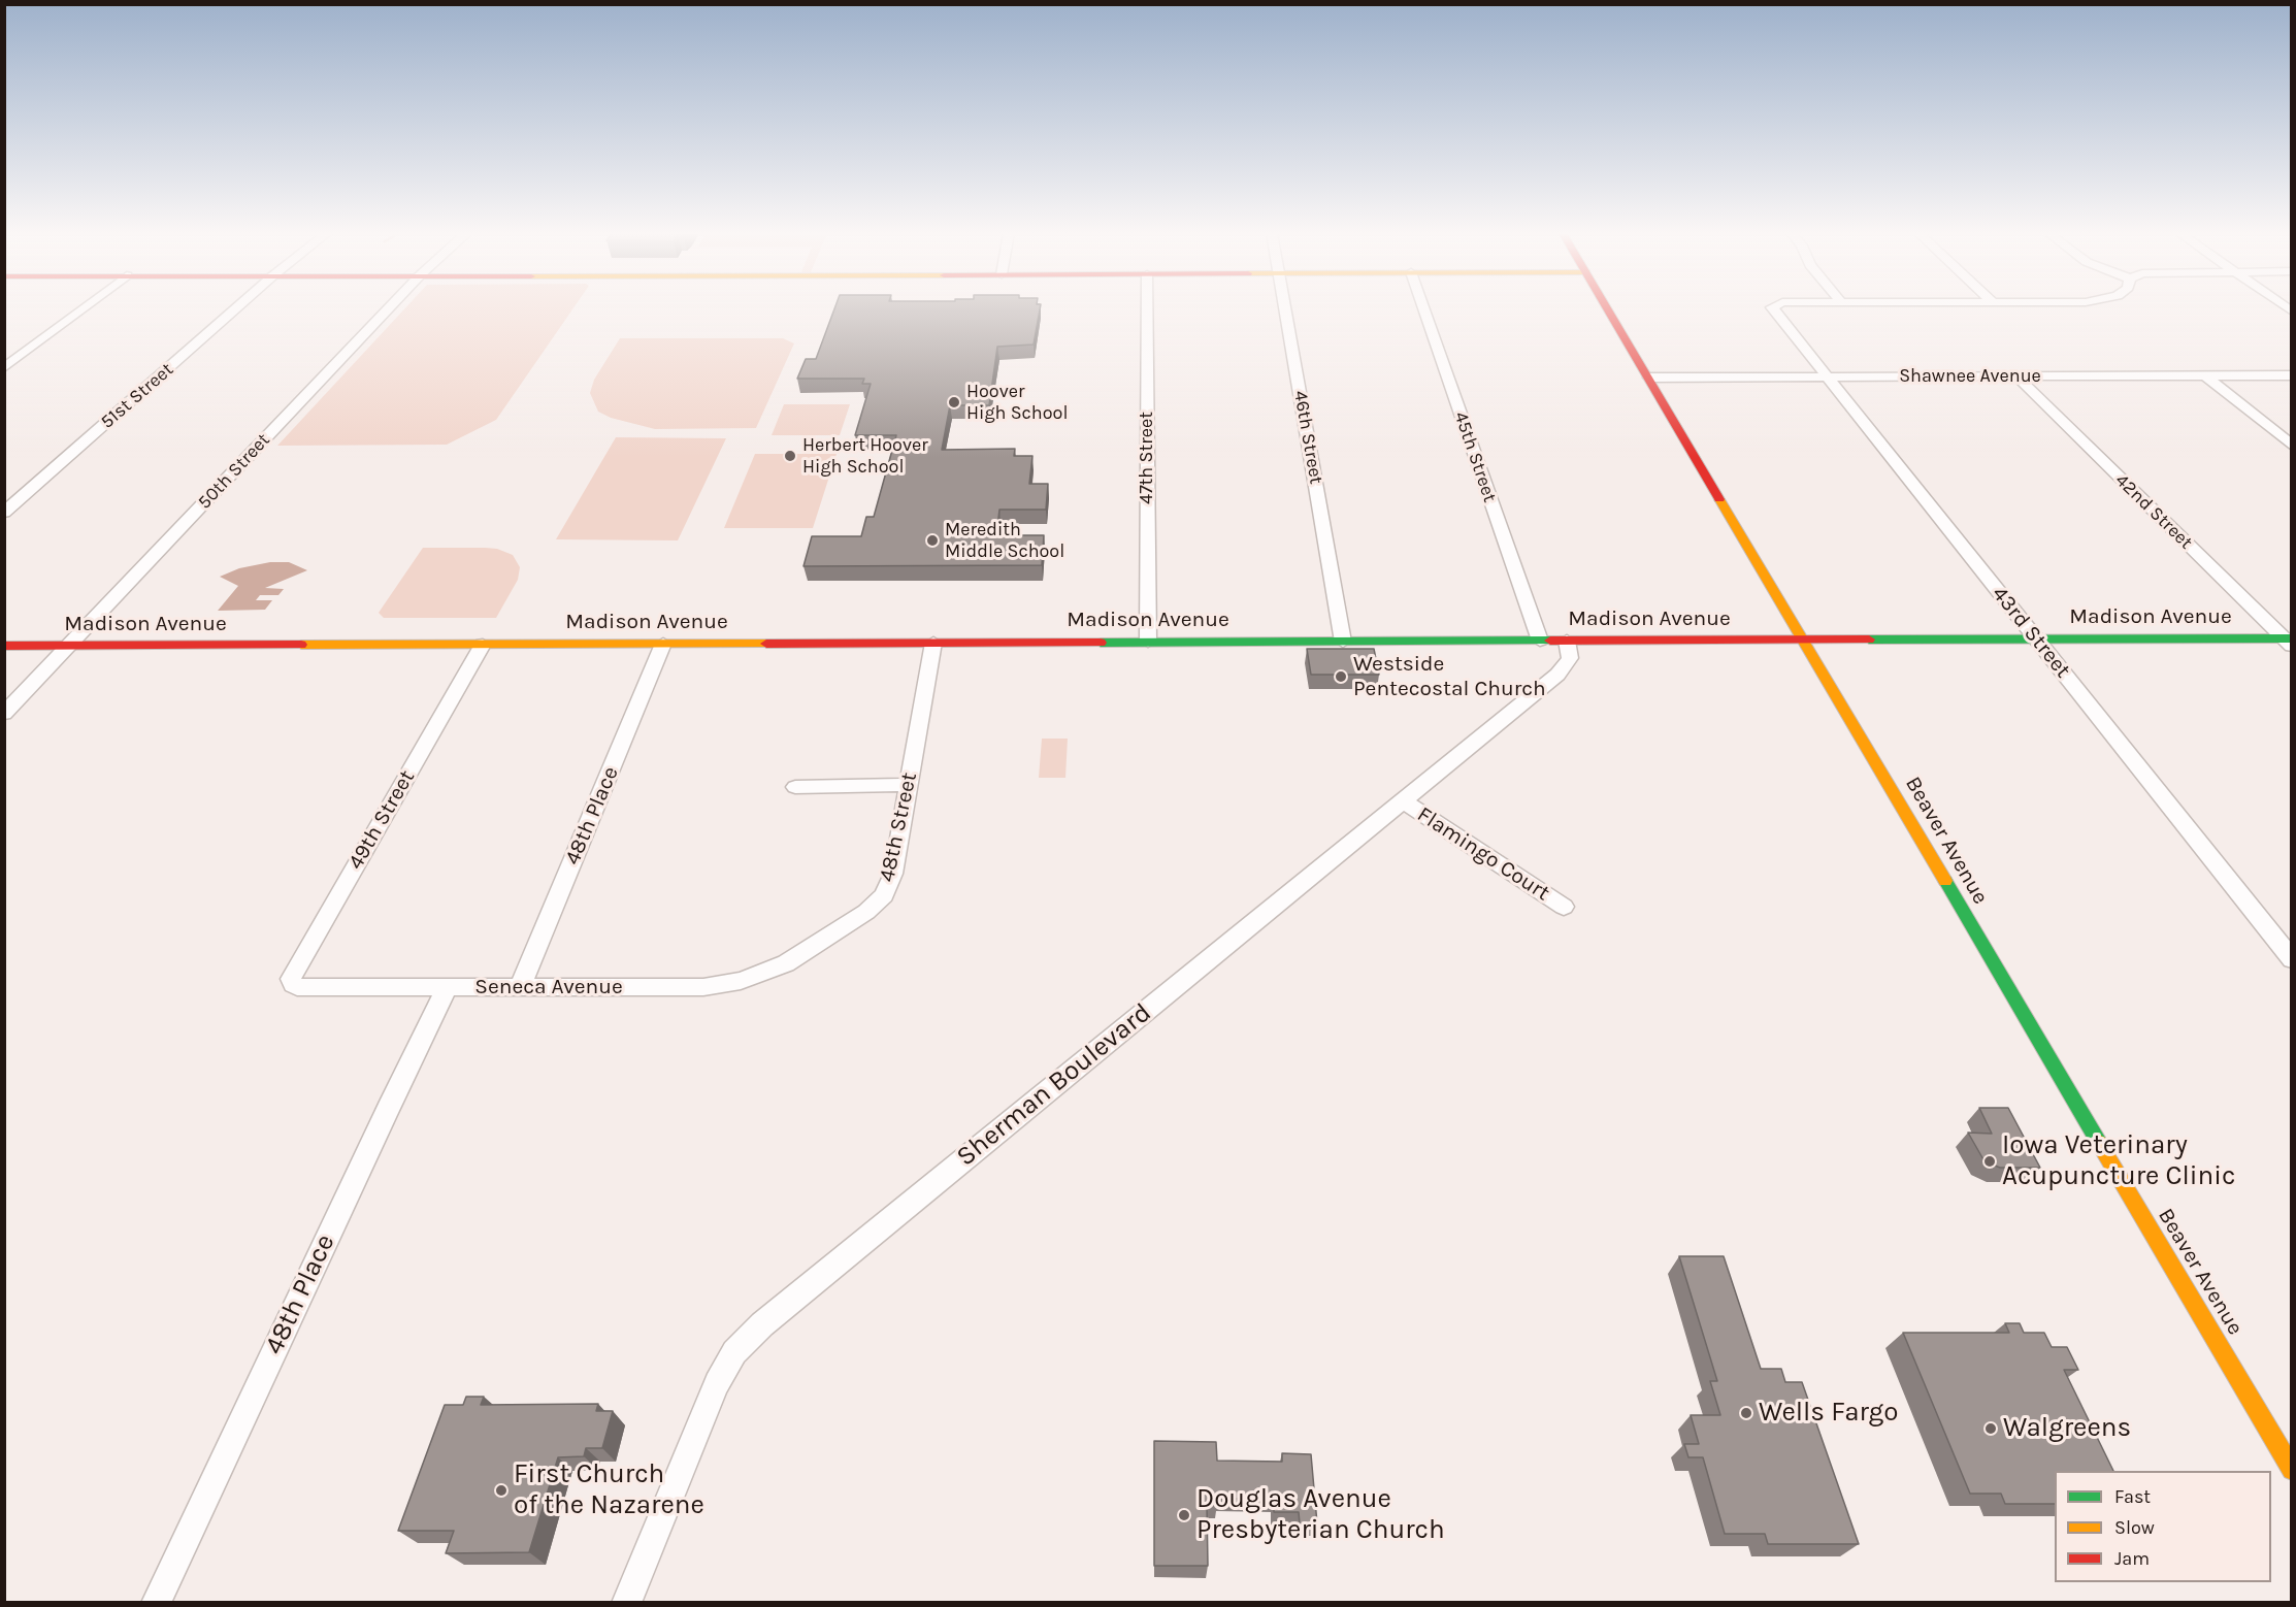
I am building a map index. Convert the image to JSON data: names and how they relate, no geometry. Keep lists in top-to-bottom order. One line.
{"streets":{"street":["Shawnee Avenue","51st Street","46th Street","45th Street","47th Street","50th Street","42nd Street","Madison Avenue","43rd Street","48th Place","49th Street","48th Street","Beaver Avenue","Flamingo Court","Seneca Avenue","Sherman Boulevard"]},"crossings":[["Shawnee Avenue","42nd Street"],["Shawnee Avenue","43rd Street"],["Shawnee Avenue","Beaver Avenue"],["46th Street","Madison Avenue"],["45th Street","Madison Avenue"],["47th Street","Madison Avenue"],["50th Street","Madison Avenue"],["42nd Street","Madison Avenue"],["Madison Avenue","43rd Street"],["Madison Avenue","48th Place"],["Madison Avenue","49th Street"],["Madison Avenue","48th Street"],["Madison Avenue","Beaver Avenue"],["Madison Avenue","Sherman Boulevard"],["48th Place","Seneca Avenue"],["49th Street","Seneca Avenue"],["48th Street","Seneca Avenue"],["Flamingo Court","Sherman Boulevard"]],"places":["Hoover High School","Herbert Hoover High School","Meredith Middle School","Westside Pentecostal Church","Iowa Veterinary Acupuncture Clinic","Wells Fargo","Walgreens","First Church of the Nazarene","Douglas Avenue Presbyterian Church"],"legend":["Fast","Slow","Jam"]}
